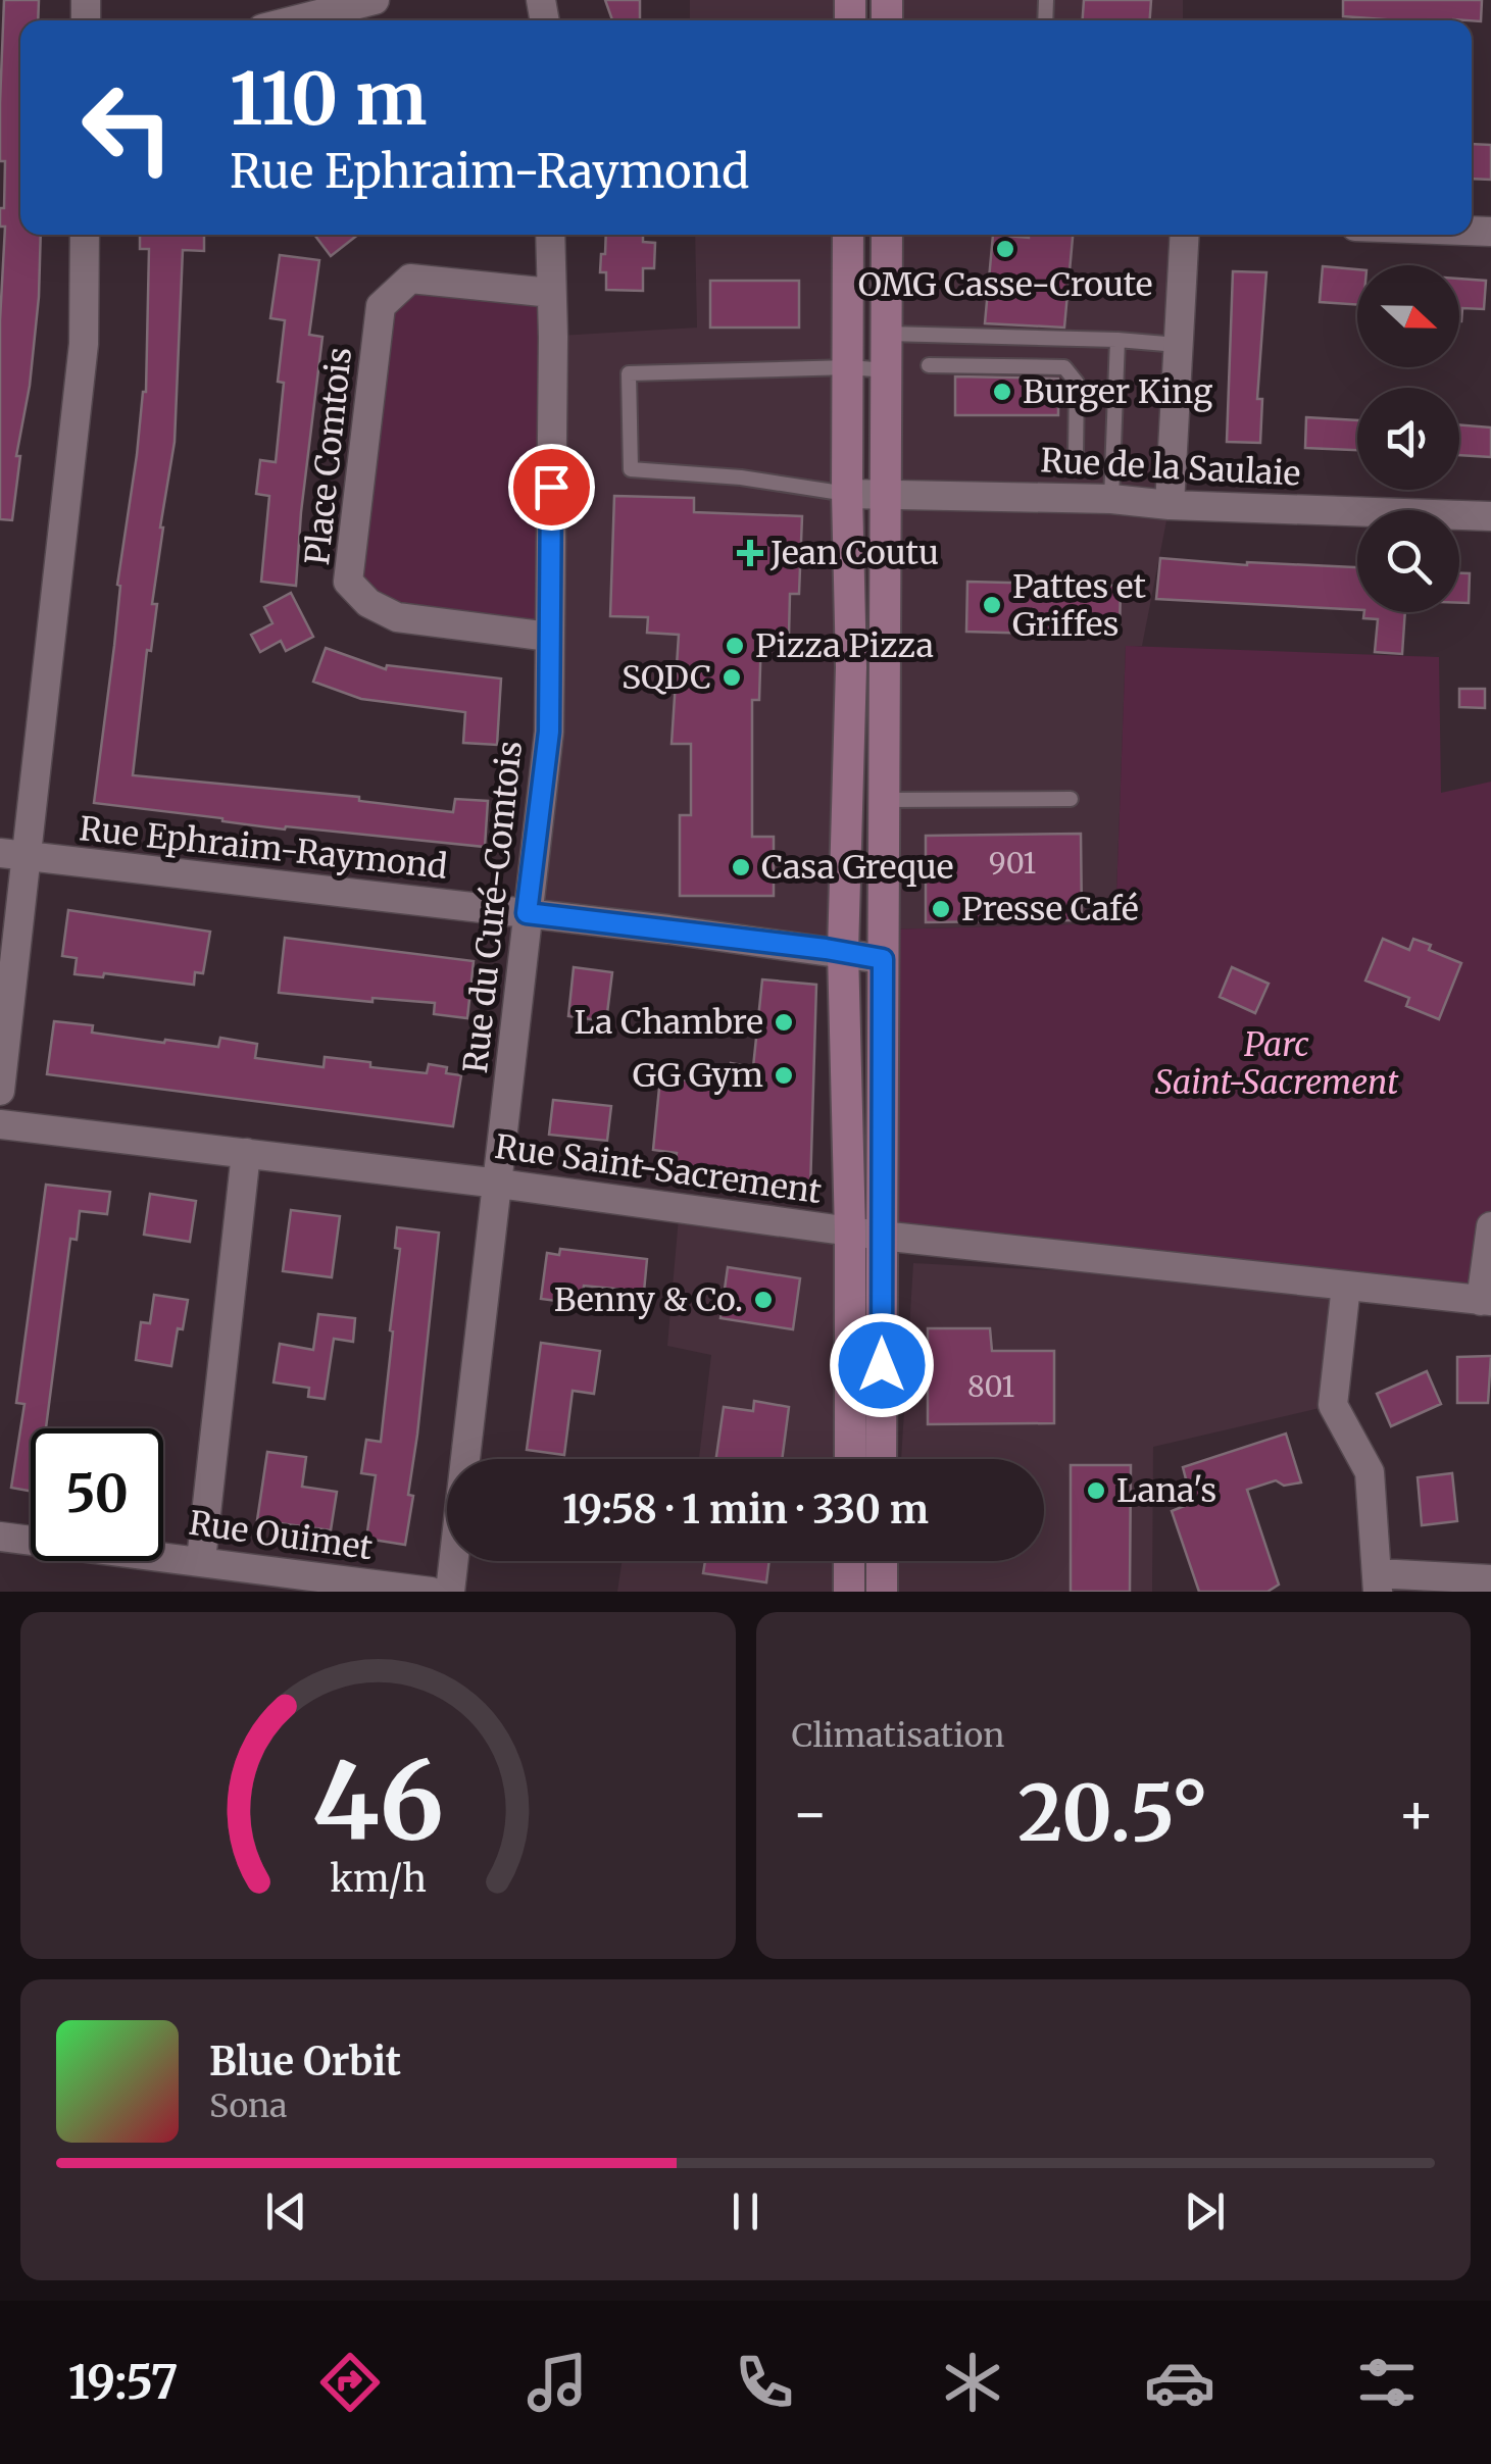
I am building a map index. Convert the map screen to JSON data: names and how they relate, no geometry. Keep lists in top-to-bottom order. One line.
{"streets":{"street":["Place Comtois","Rue de la Saulaie","Rue Ephraim-Raymond","Rue du Curé-Comtois","Rue Saint-Sacrement","Rue Ouimet"]},"crossings":[["Place Comtois","Rue du Curé-Comtois"],["Rue Ephraim-Raymond","Rue du Curé-Comtois"],["Rue du Curé-Comtois","Rue Saint-Sacrement"]],"parks":["Parc Saint-Sacrement"],"places":{"other":["OMG Casse-Croute","Burger King","Pattes et Griffes","Pizza Pizza","SQDC","Casa Greque","Presse Café","La Chambre","GG Gym","Benny & Co.","Lana's"],"health":["Jean Coutu"]},"house_numbers":["901","801"],"north":"right","page":{"turn":["110 m","Rue Ephraim-Raymond"],"limit":"50","trip":"19:58 · 1 min · 330 m","tile":"Climatisation","heat":["−","20.5°","+"],"song":["Blue Orbit","Sona"],"tabs":"19:57","gauge":["46","km/h"]}}
